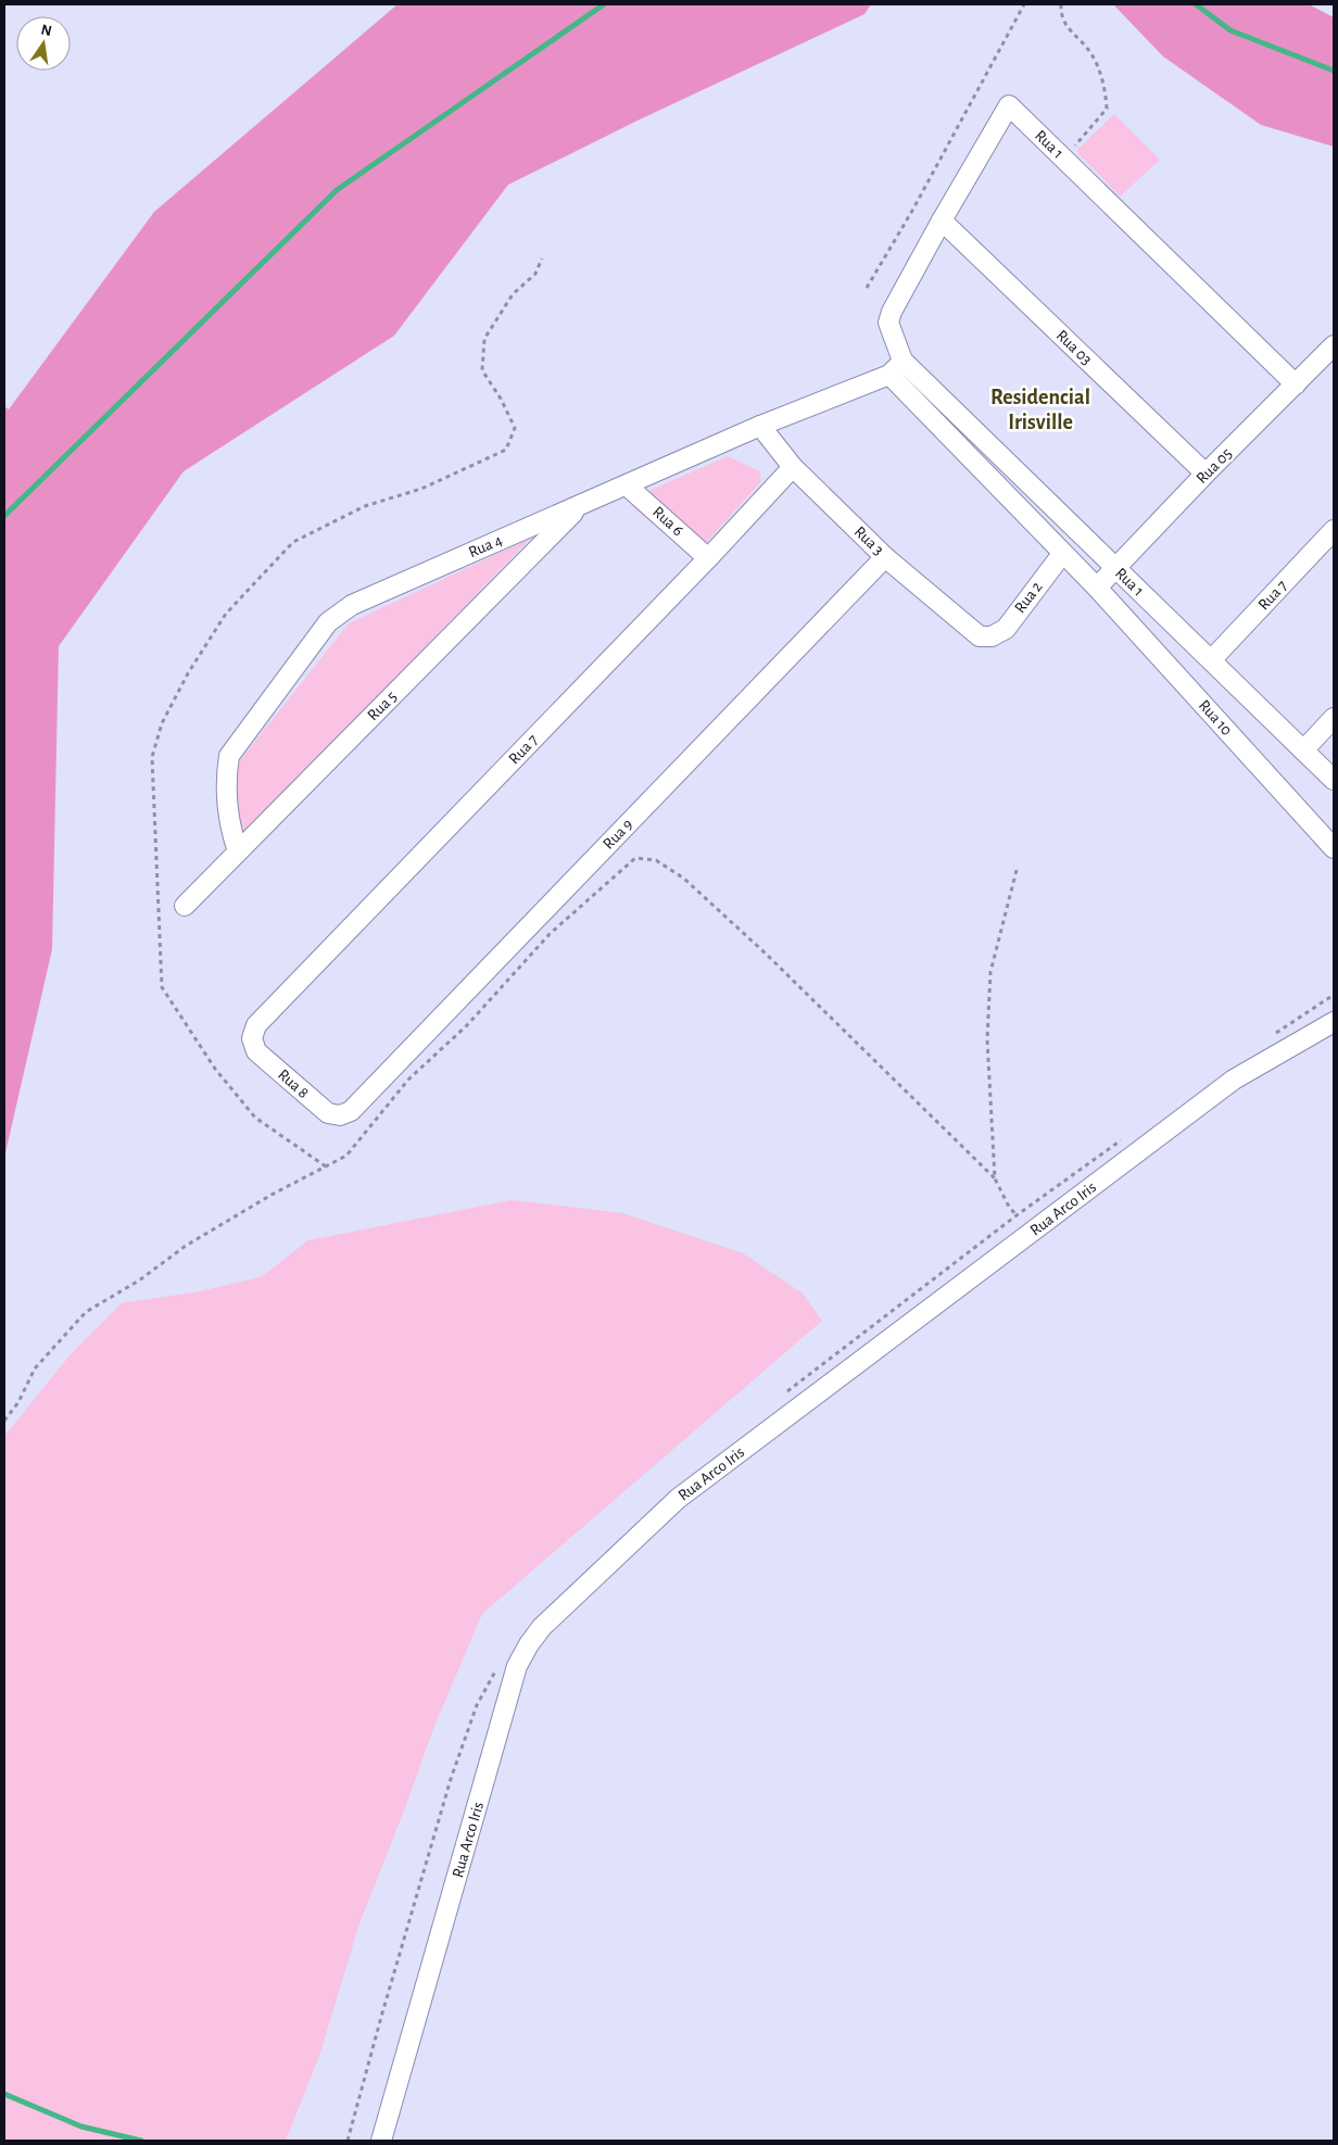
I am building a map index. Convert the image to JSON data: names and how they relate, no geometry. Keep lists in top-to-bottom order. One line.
{"streets":{"street":["Rua 1","Rua 03","Rua 05","Rua 6","Rua 3","Rua 4","Rua 7","Rua 2","Rua 5","Rua 10","Rua 9","Rua 8","Rua Arco Iris"]},"crossings":[["Rua 1","Rua 03"],["Rua 1","Rua 05"],["Rua 1","Rua 4"],["Rua 1","Rua 7"],["Rua 1","Rua 2"],["Rua 1","Rua 10"],["Rua 03","Rua 05"],["Rua 05","Rua 10"],["Rua 6","Rua 4"],["Rua 6","Rua 7"],["Rua 3","Rua 4"],["Rua 3","Rua 7"],["Rua 3","Rua 2"],["Rua 3","Rua 9"],["Rua 4","Rua 5"],["Rua 7","Rua 8"],["Rua 9","Rua 8"]],"districts":["Residencial Irisville"],"north":"top"}
